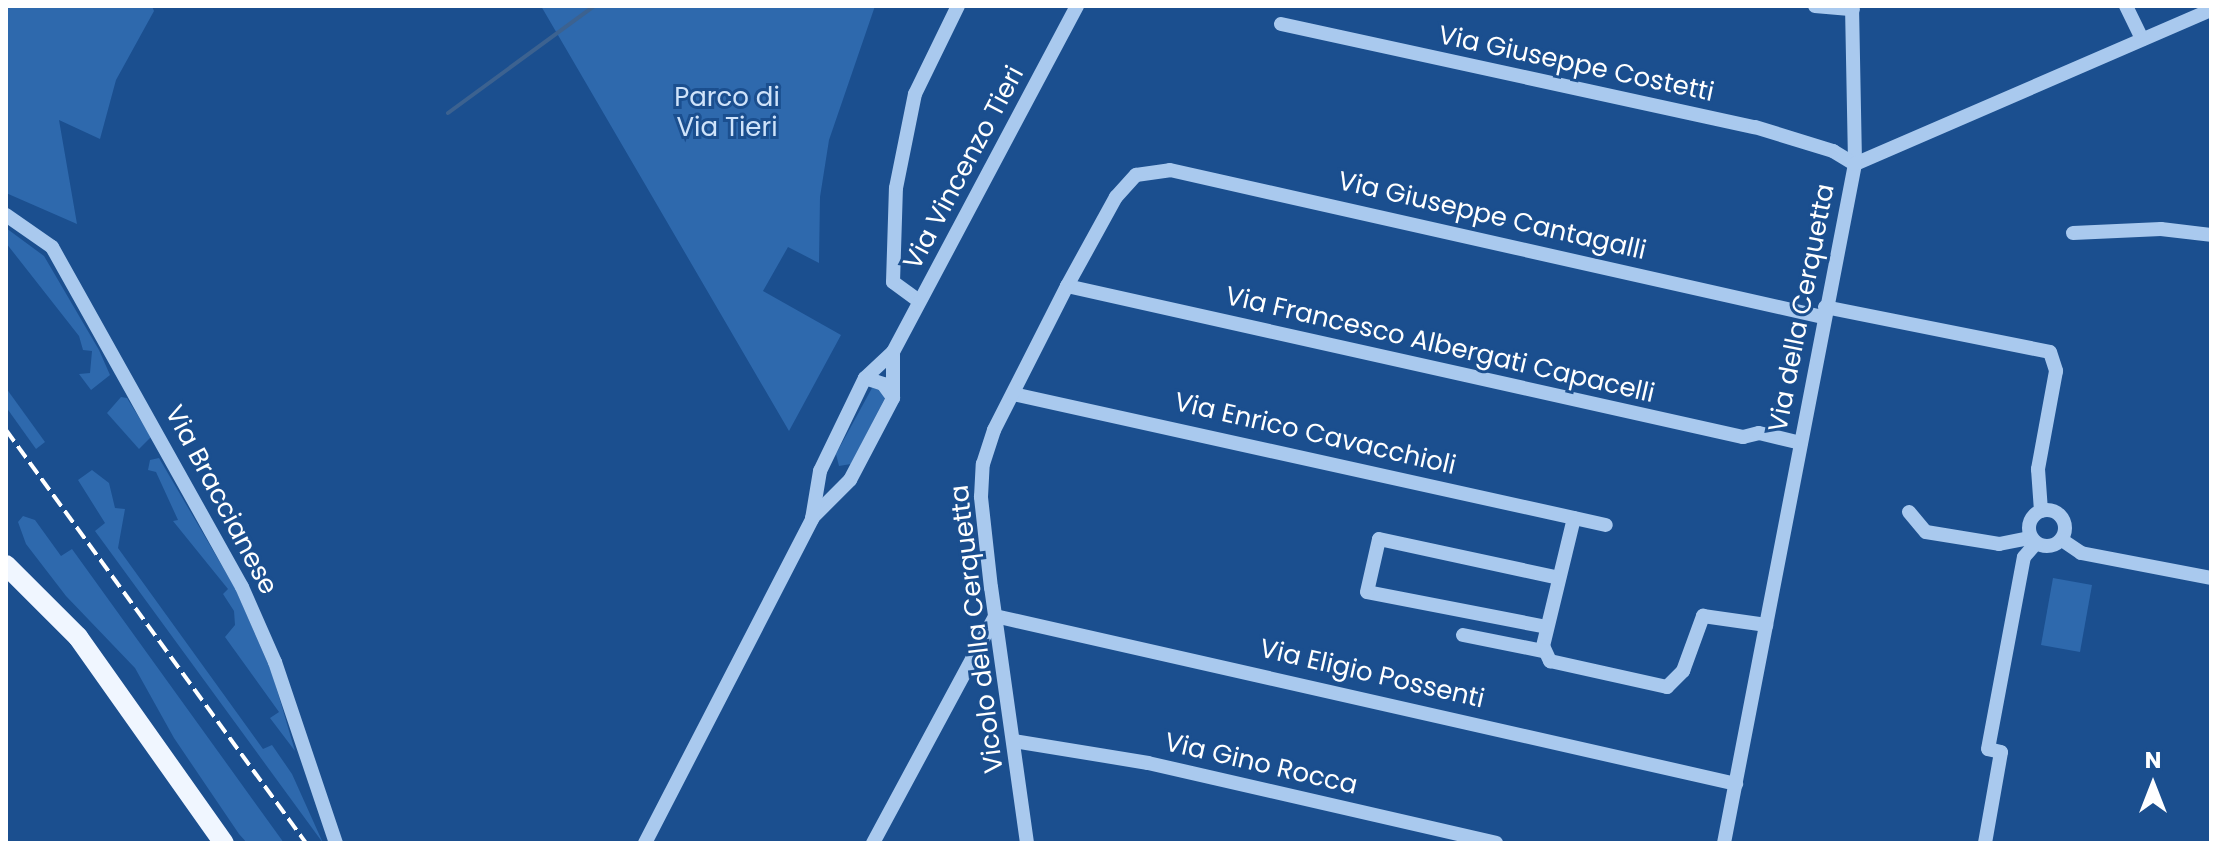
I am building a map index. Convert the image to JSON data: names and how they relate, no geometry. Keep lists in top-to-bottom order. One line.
{"streets":{"street":["Via Giuseppe Costetti","Via Vincenzo Tieri","Via Giuseppe Cantagalli","Via della Cerquetta","Via Francesco Albergati Capacelli","Via Enrico Cavacchioli","Via Braccianese","Vicolo della Cerquetta","Via Eligio Possenti","Via Gino Rocca"]},"crossings":[["Via Giuseppe Costetti","Via della Cerquetta"],["Via Giuseppe Cantagalli","Via della Cerquetta"],["Via Giuseppe Cantagalli","Vicolo della Cerquetta"],["Via della Cerquetta","Via Francesco Albergati Capacelli"],["Via della Cerquetta","Via Eligio Possenti"],["Via Francesco Albergati Capacelli","Vicolo della Cerquetta"],["Via Enrico Cavacchioli","Vicolo della Cerquetta"],["Vicolo della Cerquetta","Via Eligio Possenti"],["Vicolo della Cerquetta","Via Gino Rocca"]],"parks":["Parco di Via Tieri"],"north":"top"}
